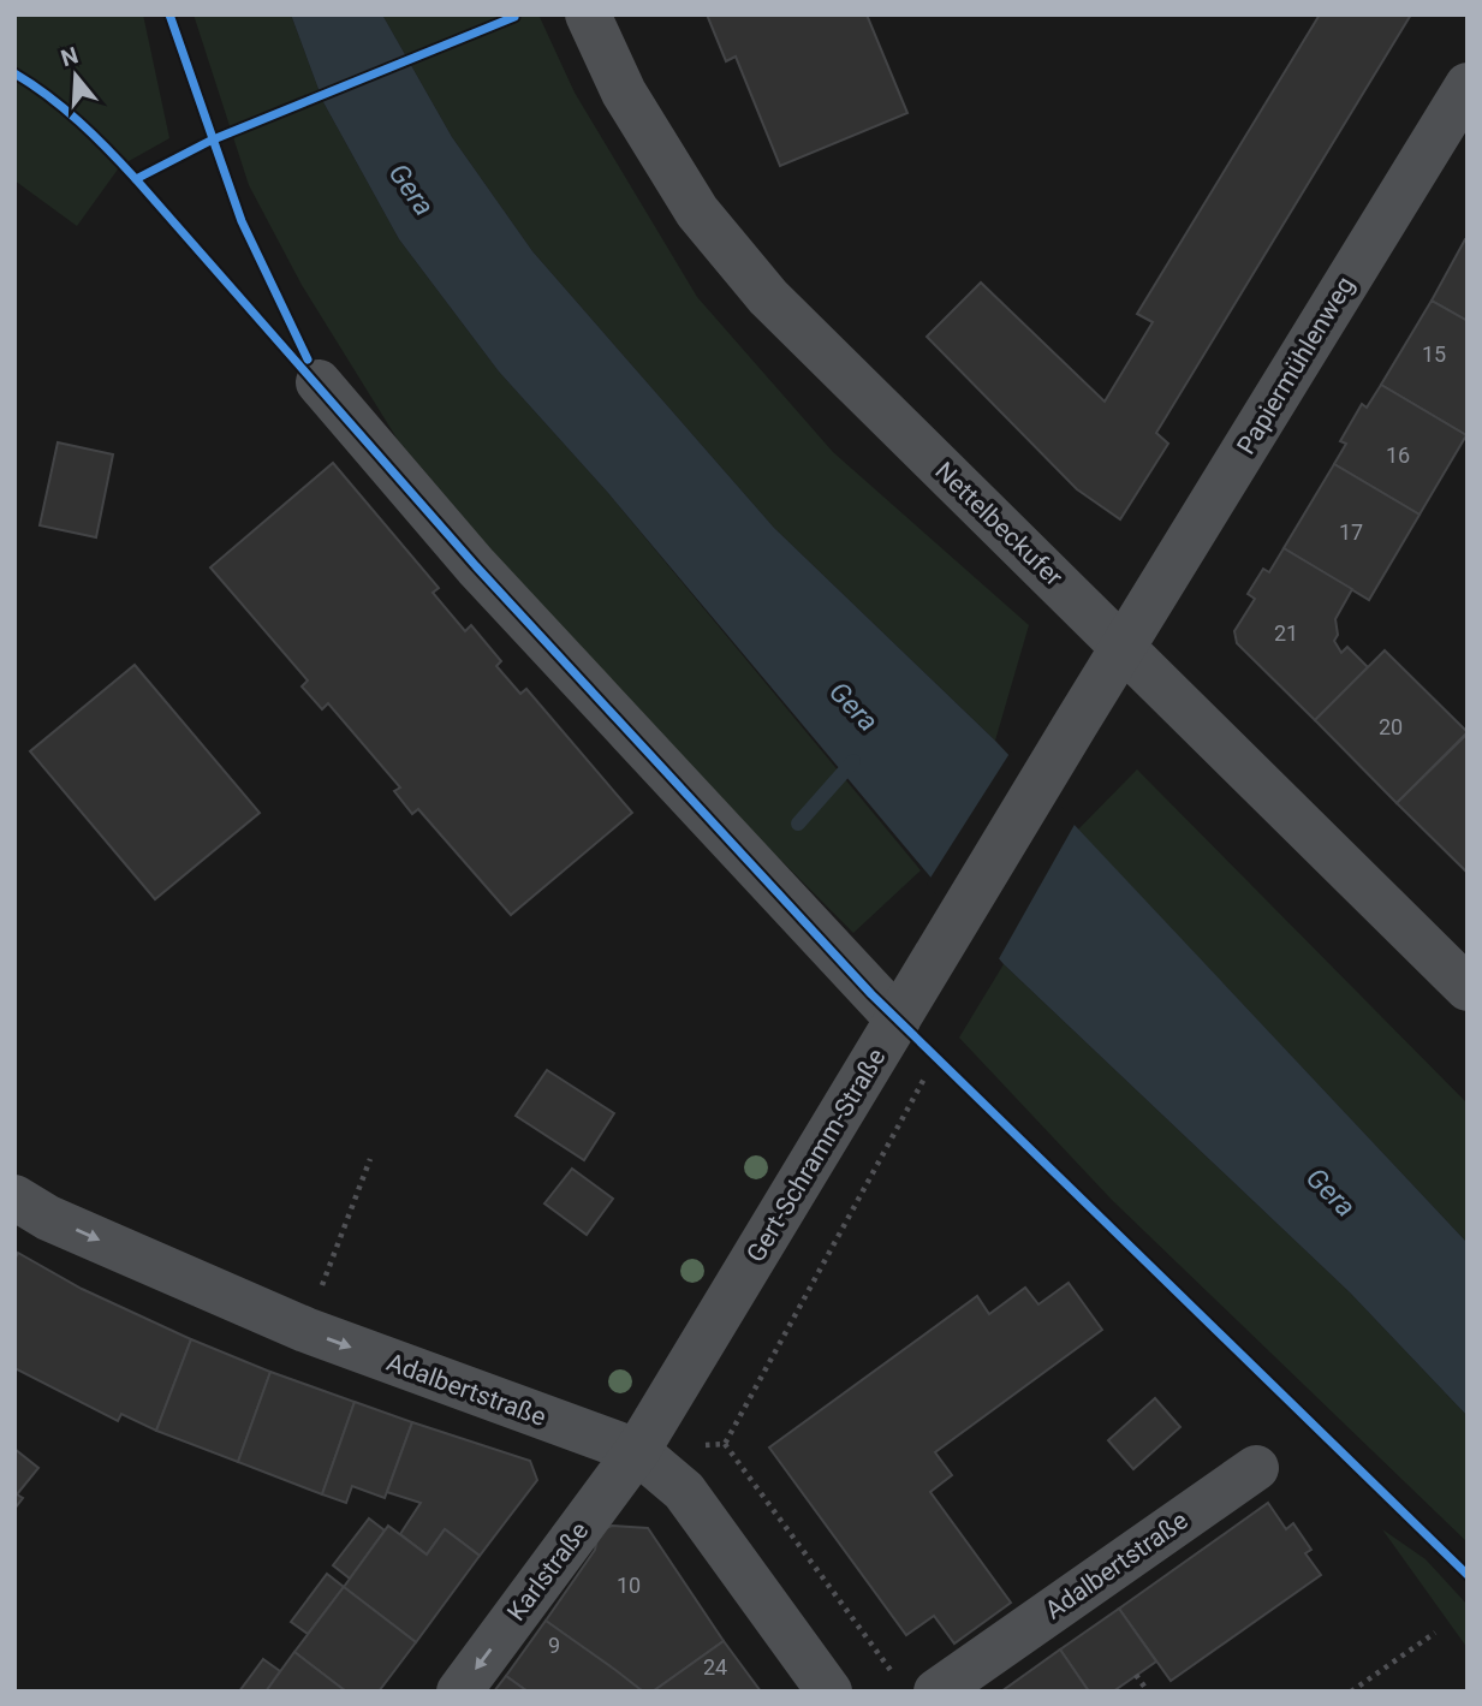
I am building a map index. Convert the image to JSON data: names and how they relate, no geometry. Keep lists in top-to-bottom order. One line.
{"streets":{"street":["Papiermühlenweg","Nettelbeckufer","Gert-Schramm-Straße","Adalbertstraße","Karlstraße"]},"crossings":[["Papiermühlenweg","Nettelbeckufer"],["Papiermühlenweg","Gert-Schramm-Straße"],["Nettelbeckufer","Gert-Schramm-Straße"],["Gert-Schramm-Straße","Adalbertstraße"],["Gert-Schramm-Straße","Karlstraße"],["Adalbertstraße","Karlstraße"]],"one_way":["Adalbertstraße","Karlstraße"],"water":["Gera"],"house_numbers":["15","16","17","21","20","10","9","24"],"north":"top"}
